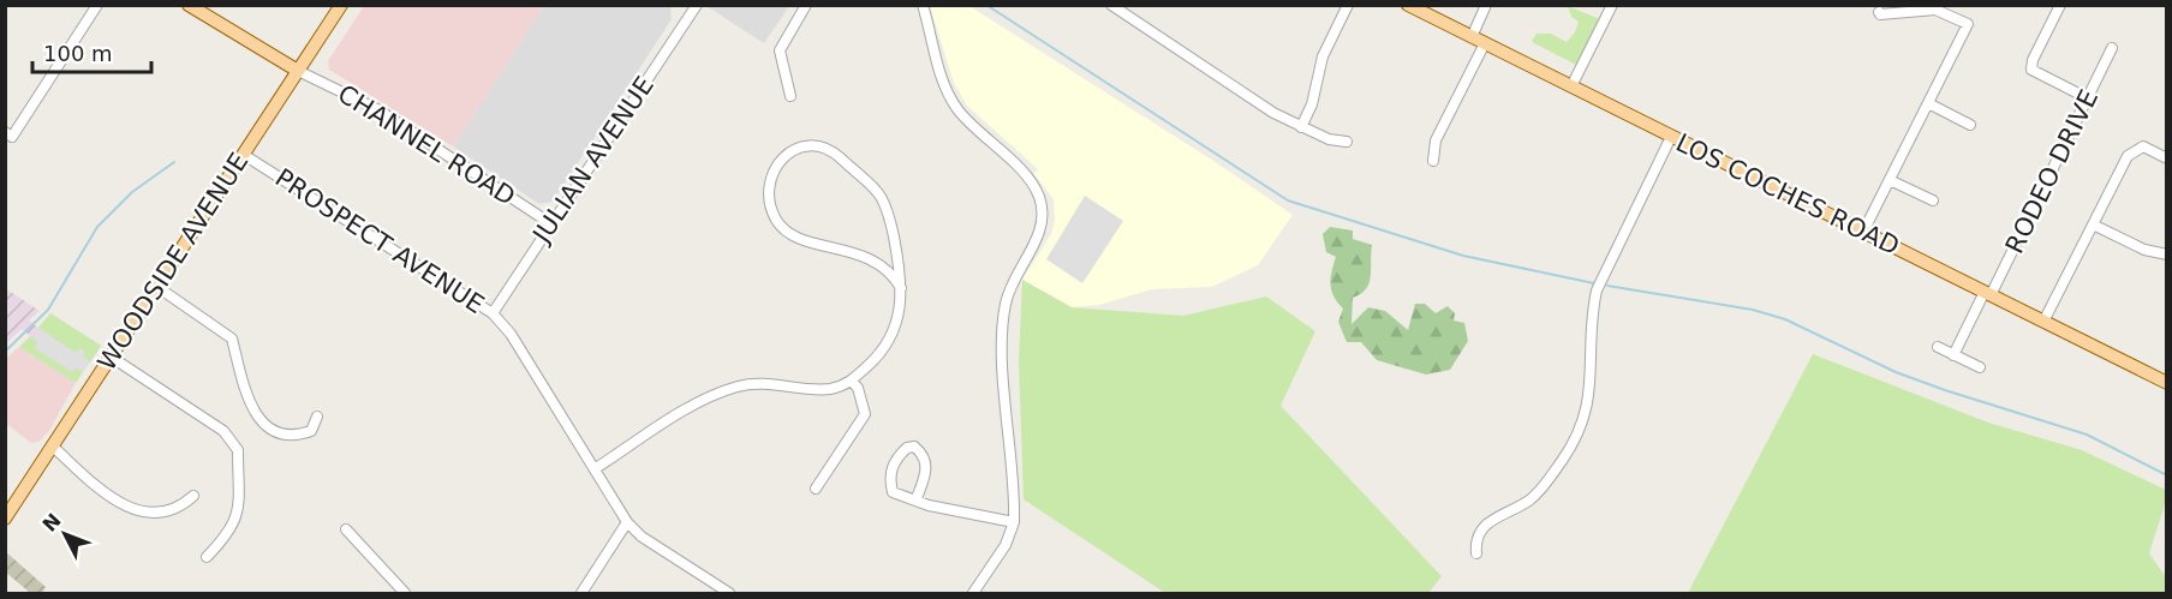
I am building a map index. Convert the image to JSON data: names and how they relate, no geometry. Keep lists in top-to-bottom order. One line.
{"streets":{"main road":["CHANNEL ROAD","LOS COCHES ROAD","WOODSIDE AVENUE"],"street":["JULIAN AVENUE","RODEO DRIVE","PROSPECT AVENUE"]},"crossings":[["CHANNEL ROAD","JULIAN AVENUE"],["CHANNEL ROAD","WOODSIDE AVENUE"],["JULIAN AVENUE","PROSPECT AVENUE"],["RODEO DRIVE","LOS COCHES ROAD"],["PROSPECT AVENUE","WOODSIDE AVENUE"]],"scale_bar":"100 m","north":"top left"}
